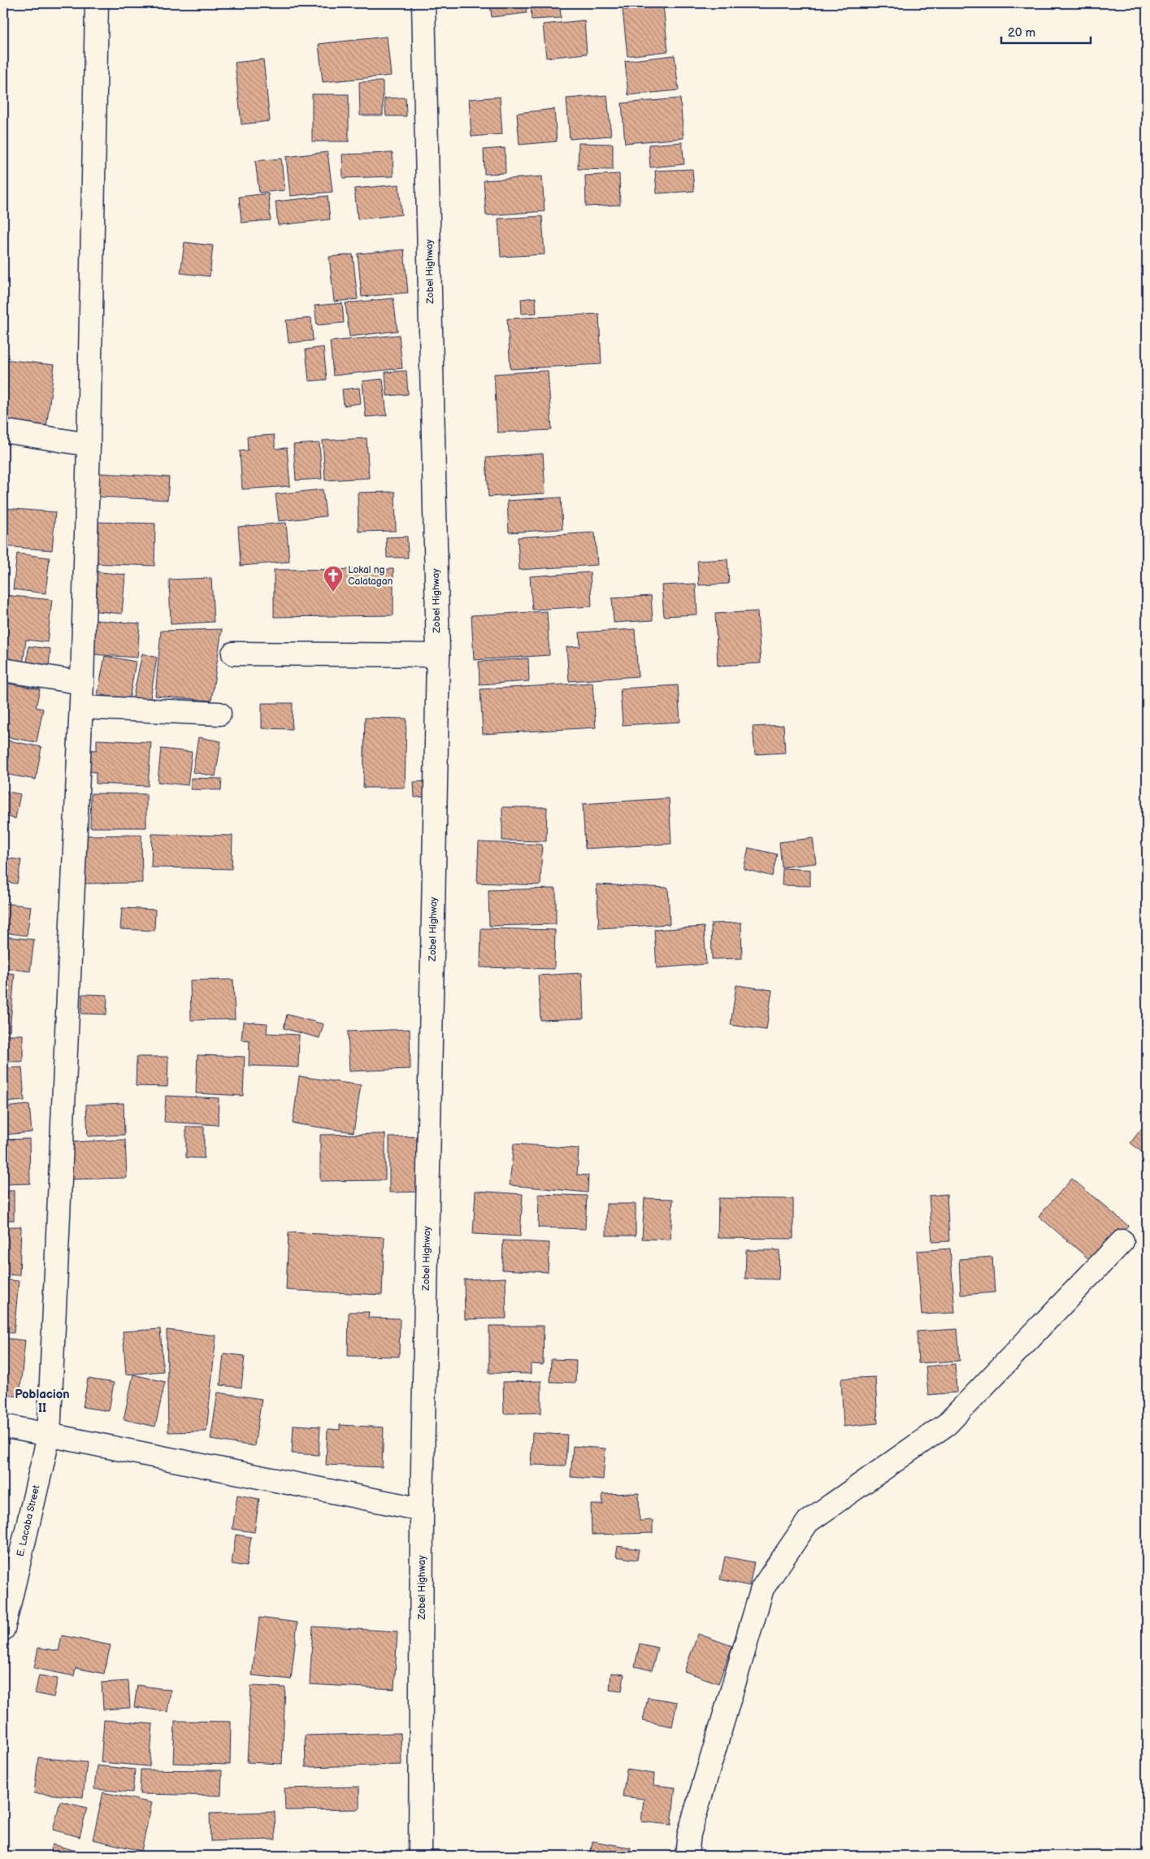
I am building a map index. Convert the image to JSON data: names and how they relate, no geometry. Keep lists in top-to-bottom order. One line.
{"streets":{"street":["Zobel Highway","E. Lacaba Street"]},"districts":["Poblacion II"],"places":{"church":["Lokal ng Calatagan"]},"scale_bar":"20 m"}
